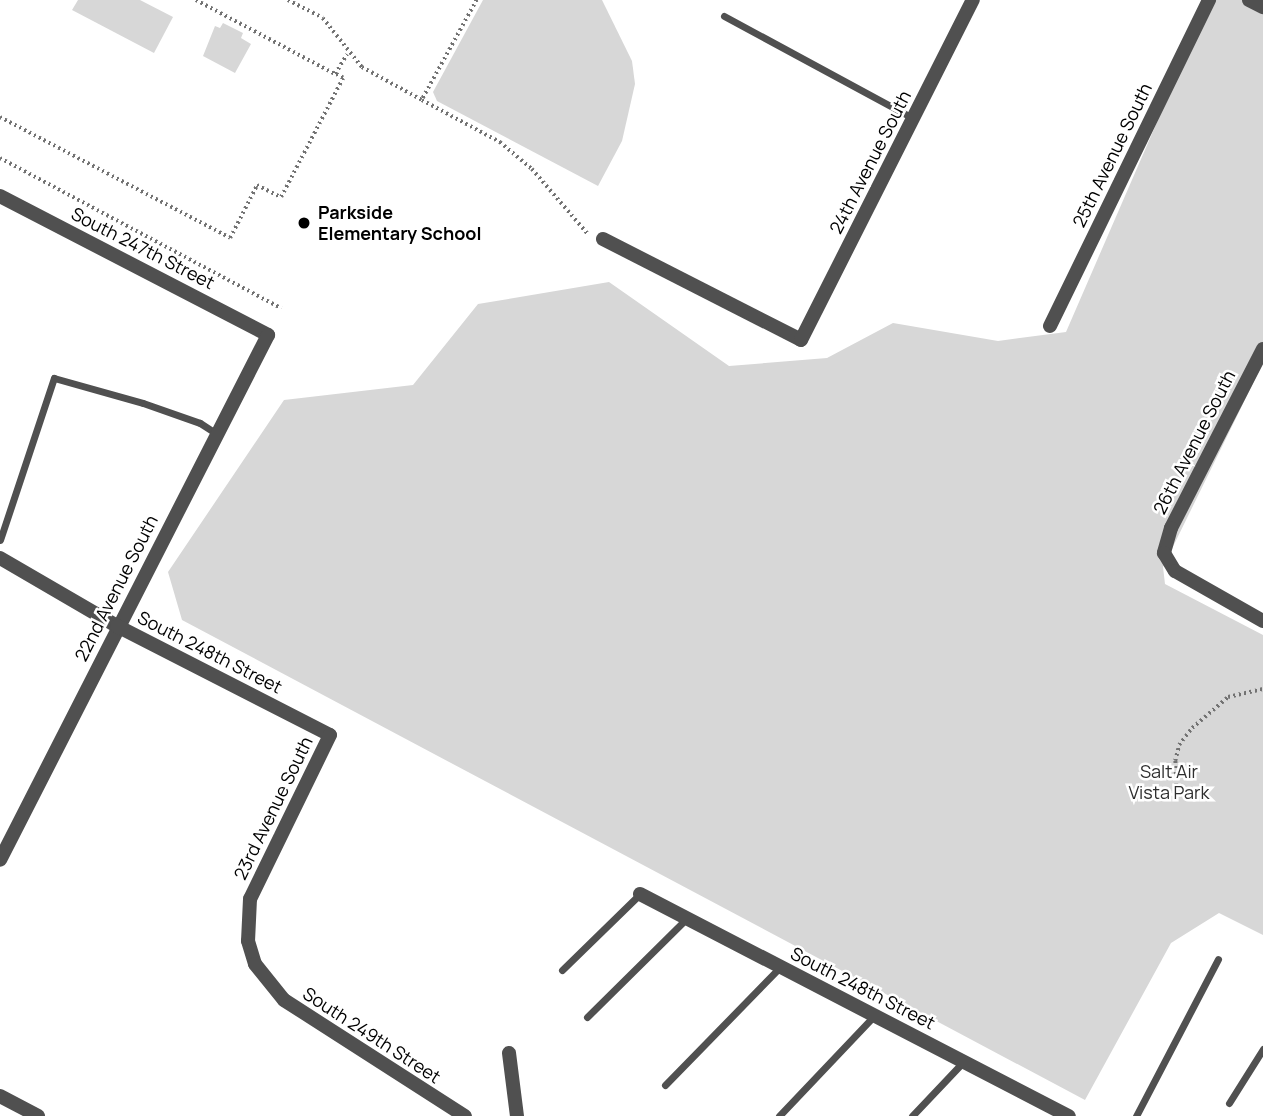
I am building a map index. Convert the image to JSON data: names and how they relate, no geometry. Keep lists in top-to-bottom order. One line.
{"streets":{"street":["25th Avenue South","24th Avenue South","South 247th Street","26th Avenue South","22nd Avenue South","South 248th Street","23rd Avenue South","South 249th Street"]},"crossings":[["South 247th Street","22nd Avenue South"],["22nd Avenue South","South 248th Street"],["South 248th Street","23rd Avenue South"],["23rd Avenue South","South 249th Street"]],"parks":["Salt Air Vista Park"],"places":["Parkside Elementary School"]}
